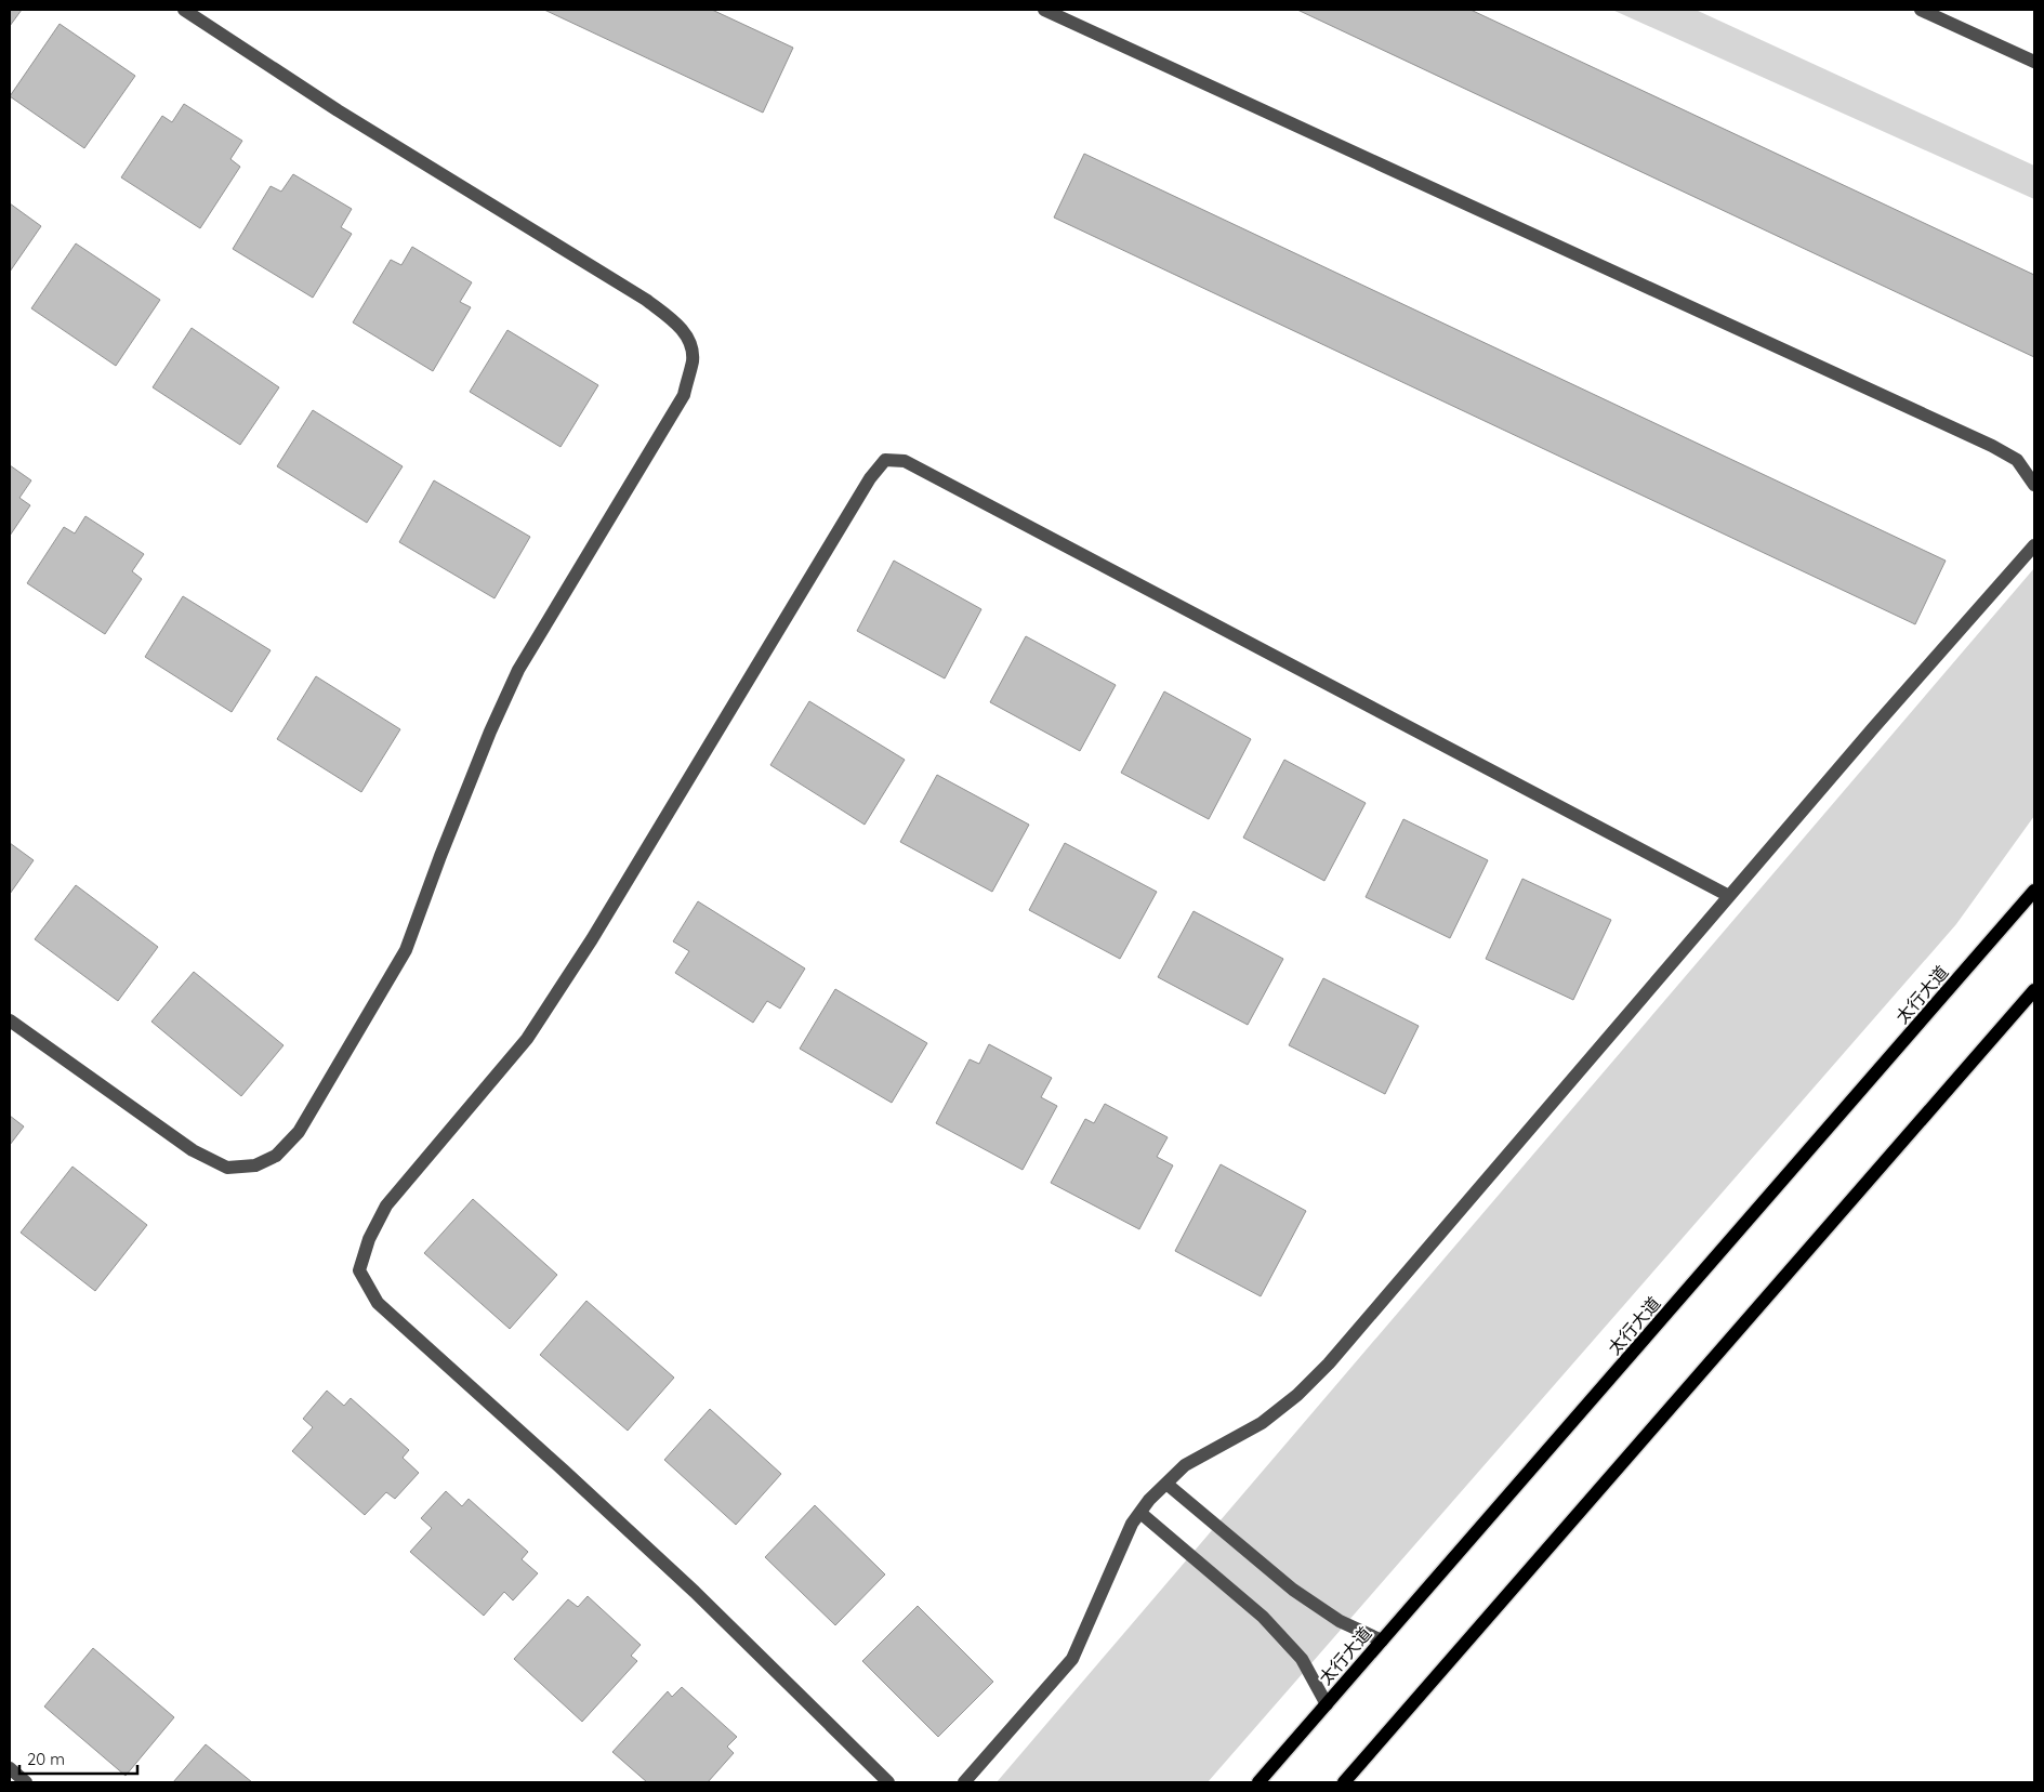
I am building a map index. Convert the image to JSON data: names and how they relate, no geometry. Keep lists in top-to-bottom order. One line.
{"streets":{"main road":["太行大道"]},"scale_bar":"20 m"}
